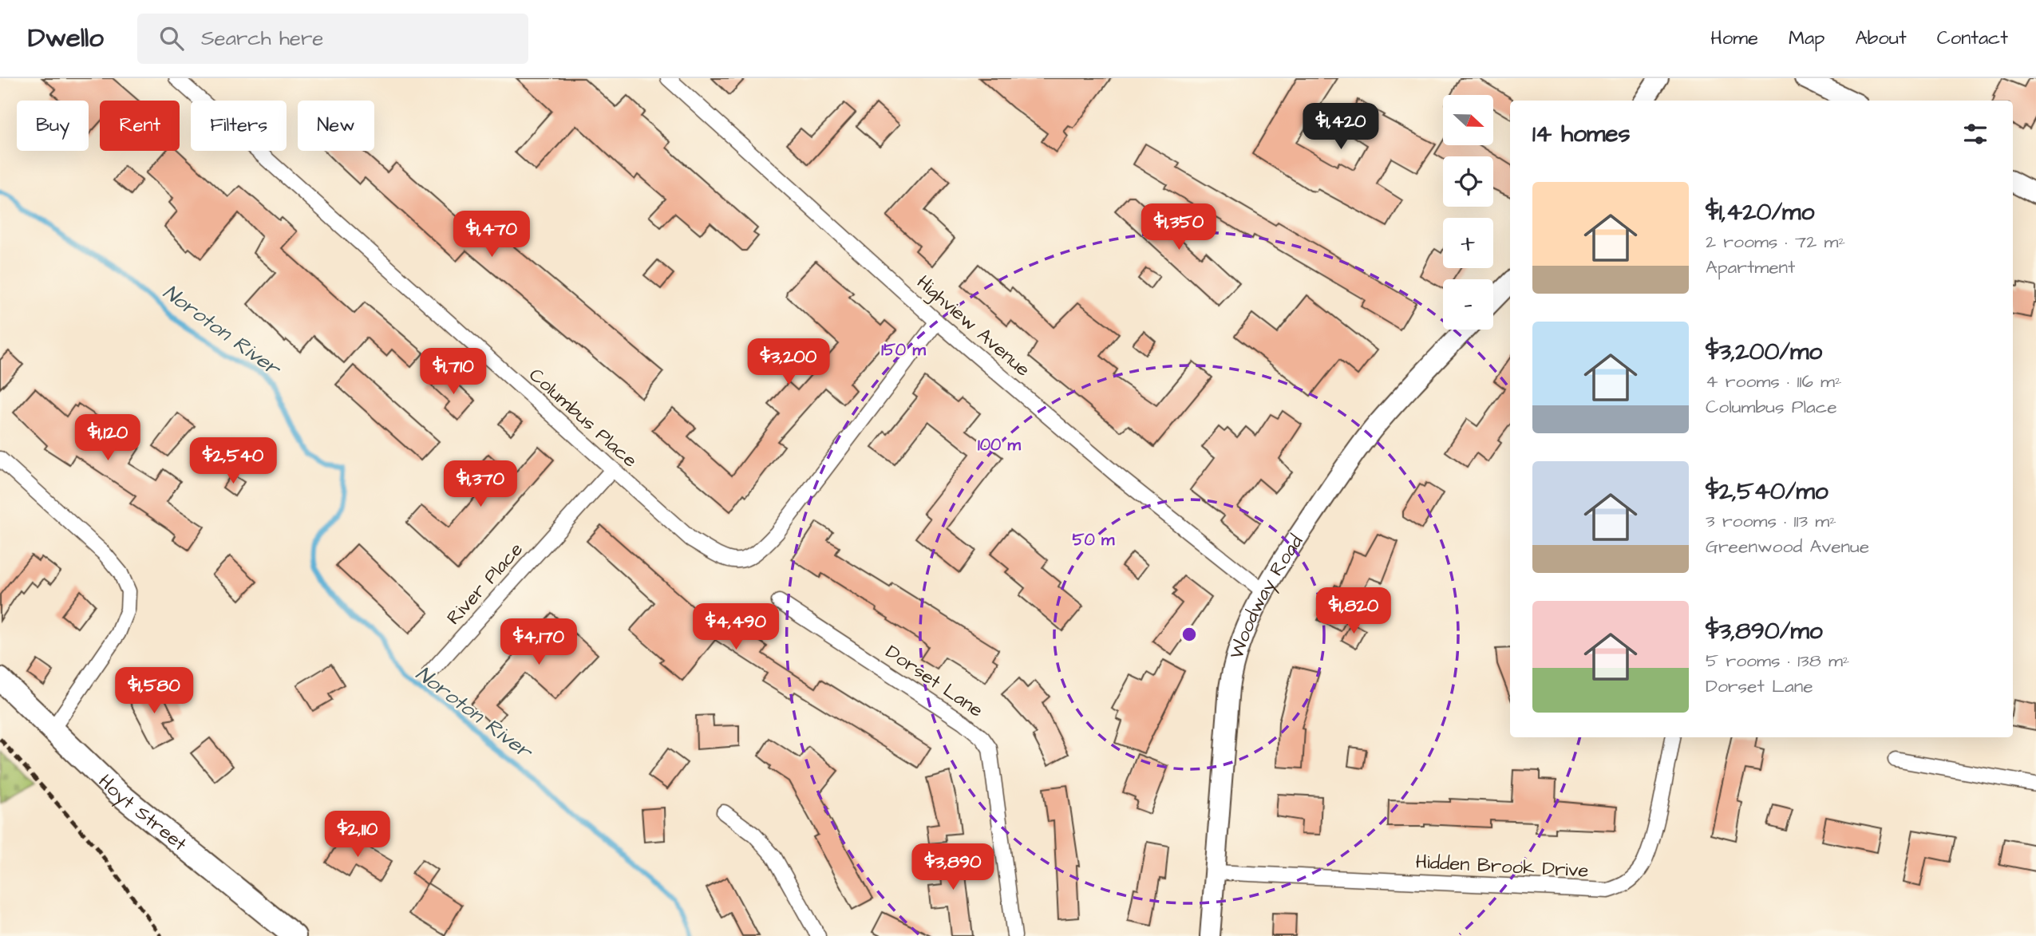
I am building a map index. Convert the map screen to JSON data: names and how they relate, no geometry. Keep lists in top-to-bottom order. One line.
{"streets":{"main road":["Hoyt Street"],"street":["Highview Avenue","Columbus Place","River Place","Woodway Road","Dorset Lane","Hidden Brook Drive"]},"crossings":[["Highview Avenue","Columbus Place"],["Highview Avenue","Woodway Road"],["Columbus Place","River Place"],["Woodway Road","Hidden Brook Drive"]],"water":["Noroton River"],"north":"right","page":{"header":"Dwello","search":"Search here","nav":["Home","Map","About","Contact"],"map_buttons":["+","−"],"chip":["Buy","Rent","Filters","New"],"heading":"14 homes","price":["$1,420","$1,350","$1,470","$3,200","$1,710","$1,120","$2,540","$1,370","$1,820","$4,490","$4,170","$1,580","$2,110","$3,890"],"list":[{"name":"$1,420/mo","note":"2 rooms · 72 m² · Apartment"},{"name":"$3,200/mo","note":"4 rooms · 116 m² · Columbus Place"},{"name":"$2,540/mo","note":"3 rooms · 113 m² · Greenwood Avenue"},{"name":"$3,890/mo","note":"5 rooms · 138 m² · Dorset Lane"}]},"rings":["150 m","100 m","50 m"]}
